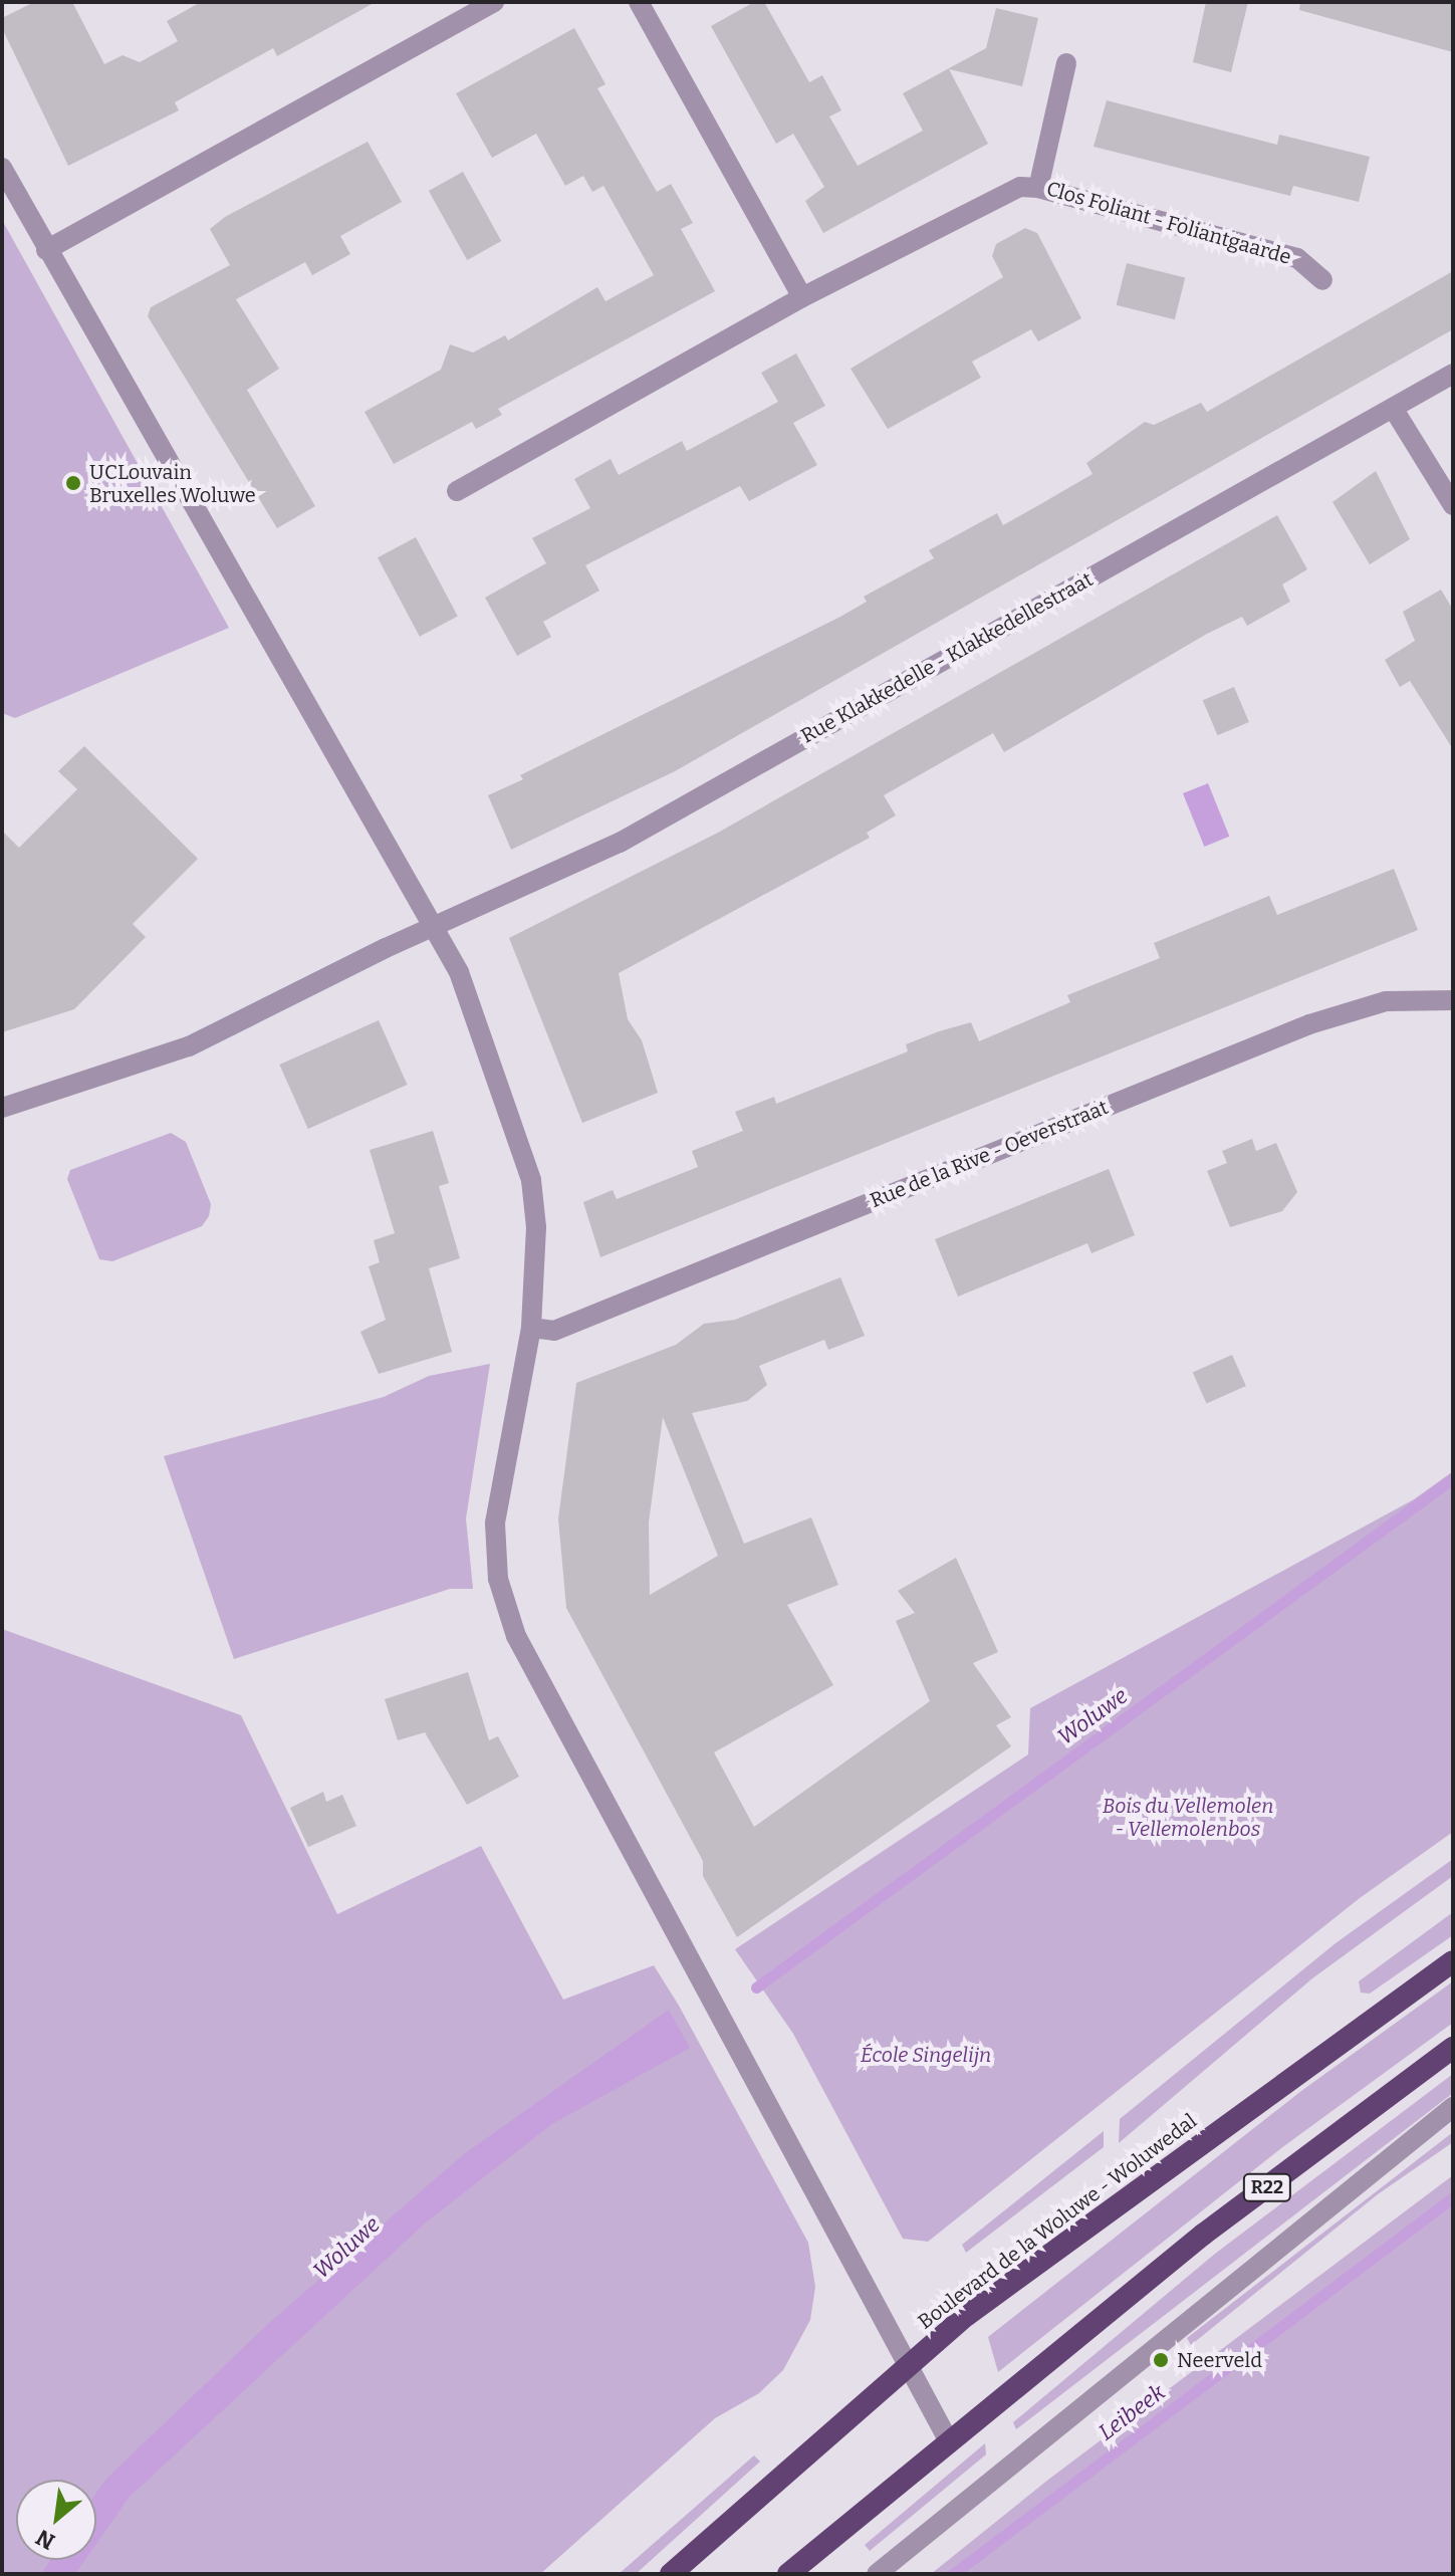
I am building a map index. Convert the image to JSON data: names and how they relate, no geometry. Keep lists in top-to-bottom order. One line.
{"streets":{"highway":["R22","Boulevard de la Woluwe - Woluwedal"],"street":["Clos Foliant - Foliantgaarde","Rue Klakkedelle - Klakkedellestraat","Rue de la Rive - Oeverstraat"]},"water":["Woluwe","Leibeek"],"parks":["Bois du Vellemolen - Vellemolenbos","École Singelijn"],"places":["UCLouvain Bruxelles Woluwe","Neerveld"],"north":"bottom left"}
